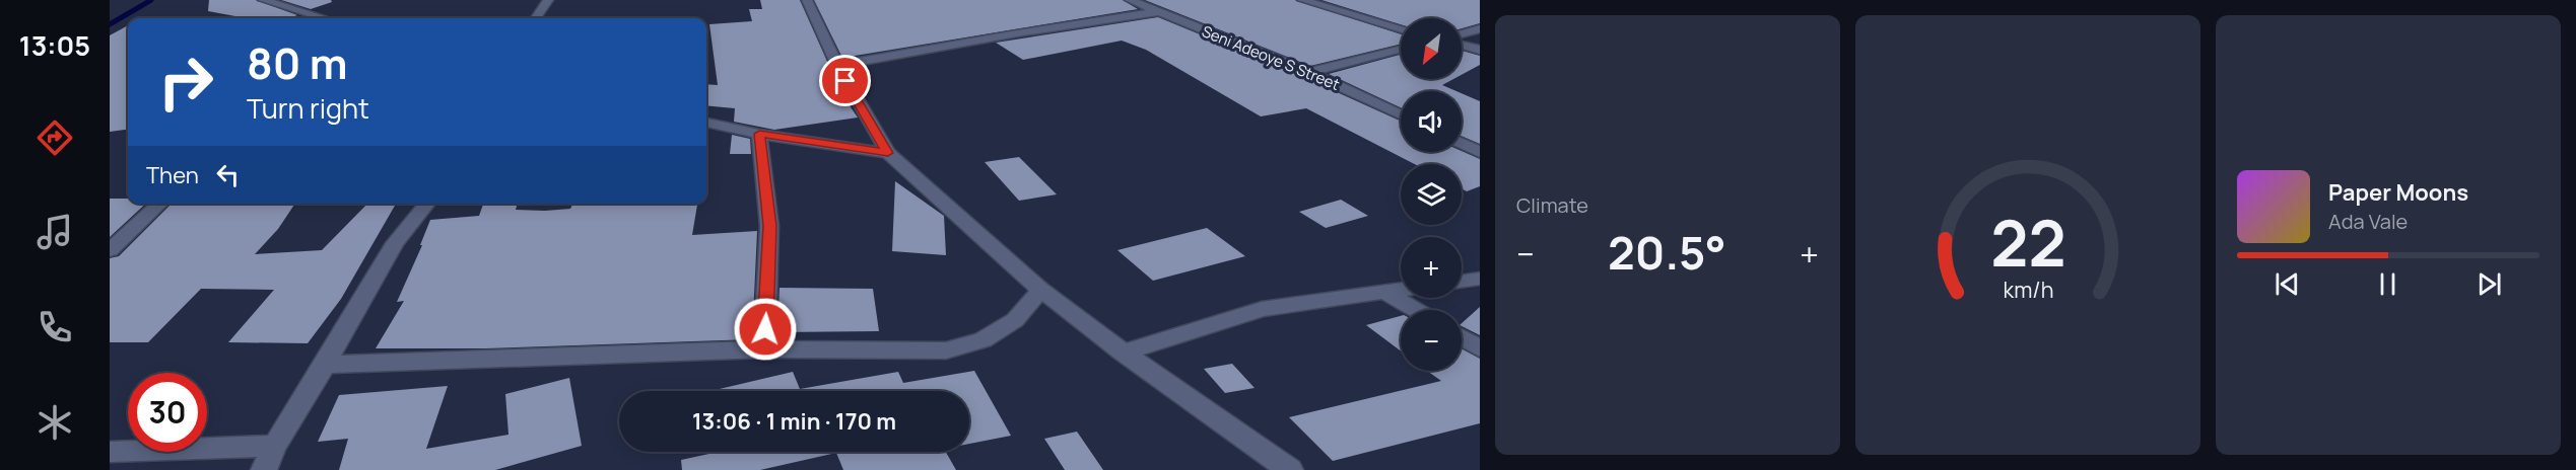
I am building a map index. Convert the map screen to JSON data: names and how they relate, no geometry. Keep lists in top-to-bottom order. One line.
{"streets":{"street":["Seni Adeoye S Street"]},"north":"bottom left","page":{"tabs":"13:05","tile":"Climate","map_buttons":["+","−"],"turn":["80 m","Turn right"],"then":"Then","song":["Paper Moons","Ada Vale"],"heat":["−","20.5°","+"],"limit":"30","trip":"13:06 · 1 min · 170 m","gauge":["22","km/h"]}}
